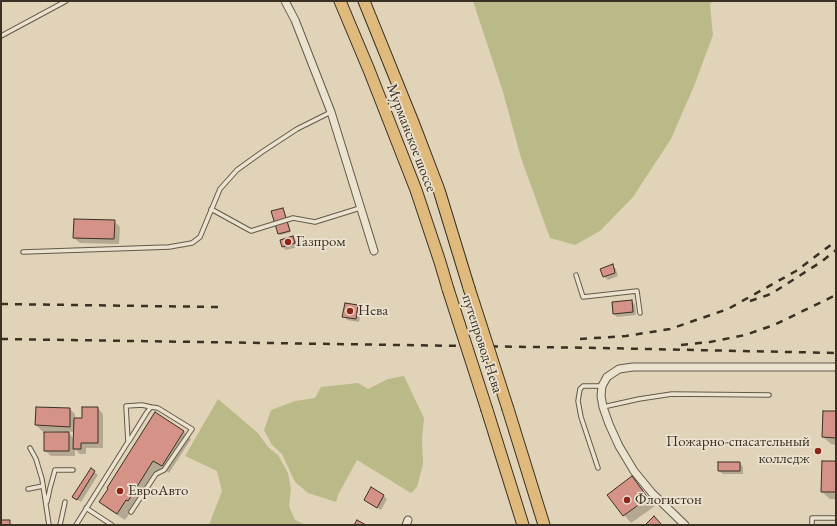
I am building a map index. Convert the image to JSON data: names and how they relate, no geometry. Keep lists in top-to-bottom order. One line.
{"streets":{"main road":["Мурманское шоссе","путепровод Нева"]},"crossings":[["Мурманское шоссе","путепровод Нева"]],"places":["Газпром","Нева","Пожарно-спасательный колледж","ЕвроАвто","Флогистон"]}
